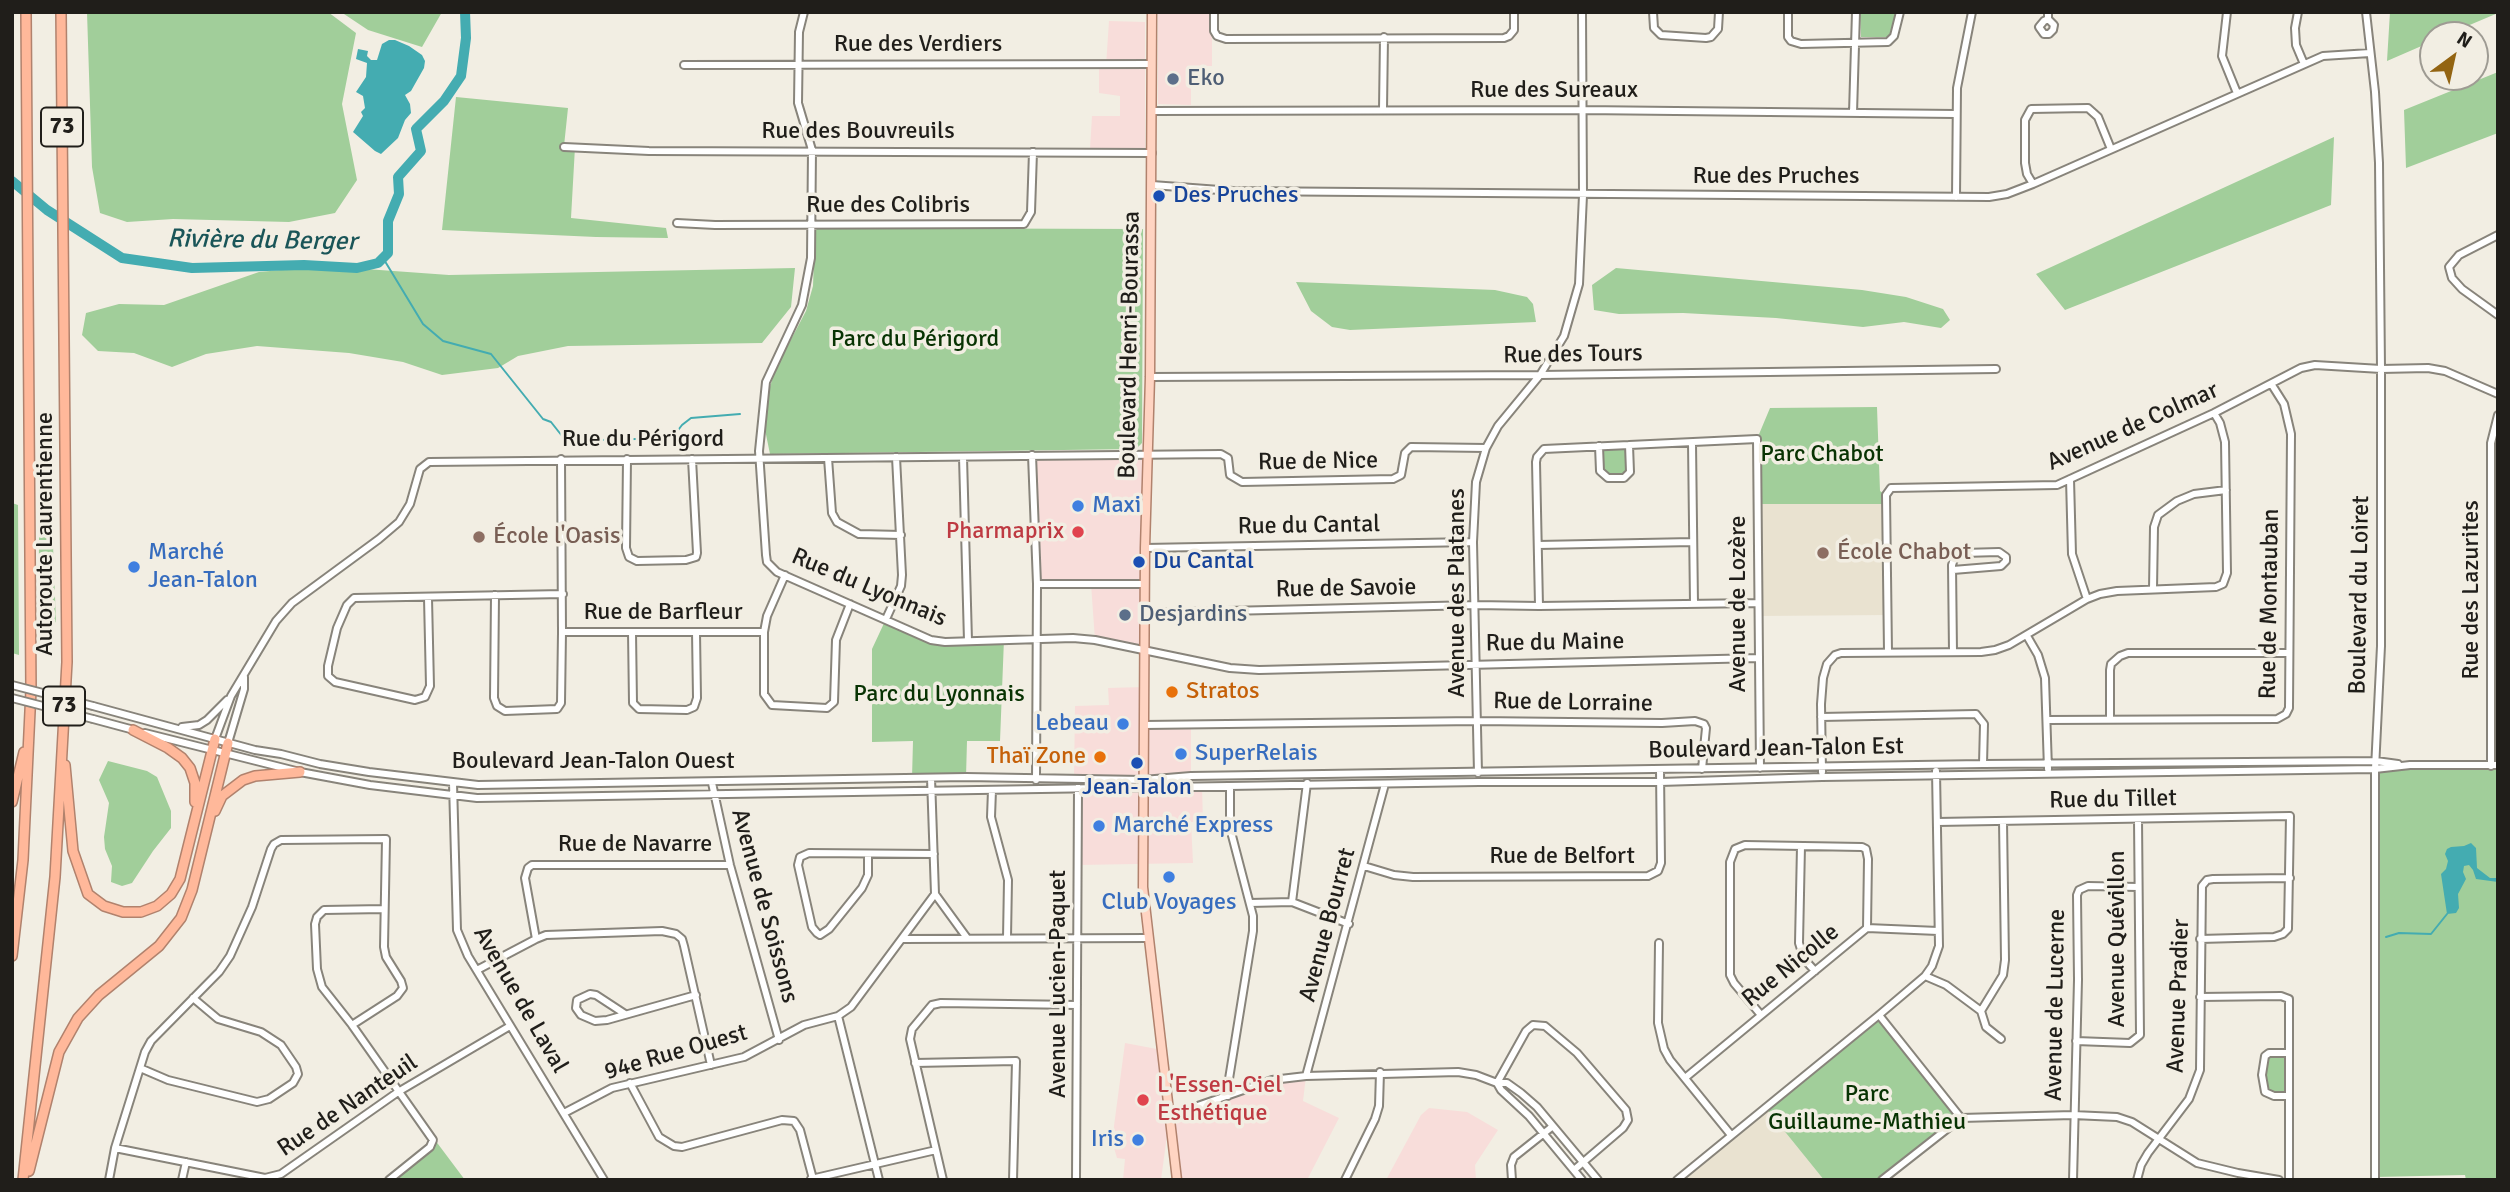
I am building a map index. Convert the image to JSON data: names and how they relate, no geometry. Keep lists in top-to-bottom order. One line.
{"streets":{"highway":["73","Autoroute Laurentienne"],"main road":["Boulevard Henri-Bourassa"],"street":["Rue des Verdiers","Rue des Sureaux","Rue des Bouvreuils","Rue des Pruches","Rue des Colibris","Rue des Tours","Avenue de Colmar","Rue du Périgord","Rue de Nice","Rue du Cantal","Rue du Lyonnais","Rue de Savoie","Rue des Lazurites","Avenue des Platanes","Boulevard du Loiret","Avenue de Lozère","Rue de Montauban","Rue de Barfleur","Rue du Maine","Rue de Lorraine","Boulevard Jean-Talon Est","Boulevard Jean-Talon Ouest","Rue du Tillet","Rue de Navarre","Rue de Belfort","Avenue de Soissons","Avenue Bourret","Avenue Quévillon","Rue Nicolle","Avenue Lucien-Paquet","Avenue Pradier","Avenue de Laval","Avenue de Lucerne","94e Rue Ouest","Rue de Nanteuil"]},"crossings":[["Rue des Verdiers","Boulevard Henri-Bourassa"],["Rue des Verdiers","Rue du Lyonnais"],["Rue des Sureaux","Boulevard Henri-Bourassa"],["Rue des Sureaux","Avenue des Platanes"],["Rue des Bouvreuils","Rue des Colibris"],["Rue des Bouvreuils","Boulevard Henri-Bourassa"],["Rue des Bouvreuils","Rue du Lyonnais"],["Rue des Pruches","Boulevard Henri-Bourassa"],["Rue des Pruches","Avenue des Platanes"],["Rue des Pruches","Boulevard du Loiret"],["Rue des Colibris","Rue du Lyonnais"],["Boulevard Henri-Bourassa","Rue des Tours"],["Boulevard Henri-Bourassa","Rue du Périgord"],["Boulevard Henri-Bourassa","Rue de Nice"],["Boulevard Henri-Bourassa","Rue du Cantal"],["Boulevard Henri-Bourassa","Rue du Lyonnais"],["Boulevard Henri-Bourassa","Rue de Savoie"],["Boulevard Henri-Bourassa","Rue du Maine"],["Boulevard Henri-Bourassa","Rue de Lorraine"],["Boulevard Henri-Bourassa","Boulevard Jean-Talon Est"],["Boulevard Henri-Bourassa","Boulevard Jean-Talon Ouest"],["Rue des Tours","Avenue des Platanes"],["Avenue de Colmar","Boulevard du Loiret"],["Avenue de Colmar","Rue de Montauban"],["Rue du Périgord","Rue de Nice"],["Rue du Périgord","Rue du Lyonnais"],["Rue du Périgord","Boulevard Jean-Talon Ouest"],["Rue de Nice","Avenue des Platanes"],["Rue du Cantal","Avenue des Platanes"],["Rue du Lyonnais","Rue du Maine"],["Rue de Savoie","Avenue des Platanes"],["Rue de Savoie","Avenue de Lozère"],["Rue des Lazurites","Boulevard Jean-Talon Est"],["Avenue des Platanes","Rue du Maine"],["Avenue des Platanes","Rue de Lorraine"],["Avenue des Platanes","Boulevard Jean-Talon Est"],["Boulevard du Loiret","Boulevard Jean-Talon Est"],["Avenue de Lozère","Rue du Maine"],["Avenue de Lozère","Boulevard Jean-Talon Est"],["Rue de Lorraine","Boulevard Jean-Talon Est"],["Boulevard Jean-Talon Est","Boulevard Jean-Talon Ouest"],["Boulevard Jean-Talon Est","Rue de Belfort"],["Boulevard Jean-Talon Est","Avenue Bourret"],["Boulevard Jean-Talon Ouest","Avenue de Soissons"],["Boulevard Jean-Talon Ouest","Avenue Lucien-Paquet"],["Boulevard Jean-Talon Ouest","Avenue de Laval"],["Rue du Tillet","Avenue Quévillon"],["Rue du Tillet","Avenue Pradier"],["Rue de Navarre","Avenue de Soissons"],["Rue de Belfort","Avenue Bourret"],["Avenue de Soissons","94e Rue Ouest"],["Avenue Quévillon","Avenue de Lucerne"],["Avenue de Laval","94e Rue Ouest"],["Avenue de Laval","Rue de Nanteuil"]],"water":["Rivière du Berger"],"parks":["Parc du Périgord","Parc Chabot","Parc du Lyonnais","Parc Guillaume-Mathieu"],"places":["Eko","Des Pruches","Maxi","Pharmaprix","École l'Oasis","École Chabot","Du Cantal","Marché Jean-Talon","Desjardins","Stratos","Lebeau","SuperRelais","Thaï Zone","Jean-Talon","Marché Express","Club Voyages","L'Essen-Ciel Esthétique","Iris"],"north":"top right"}
